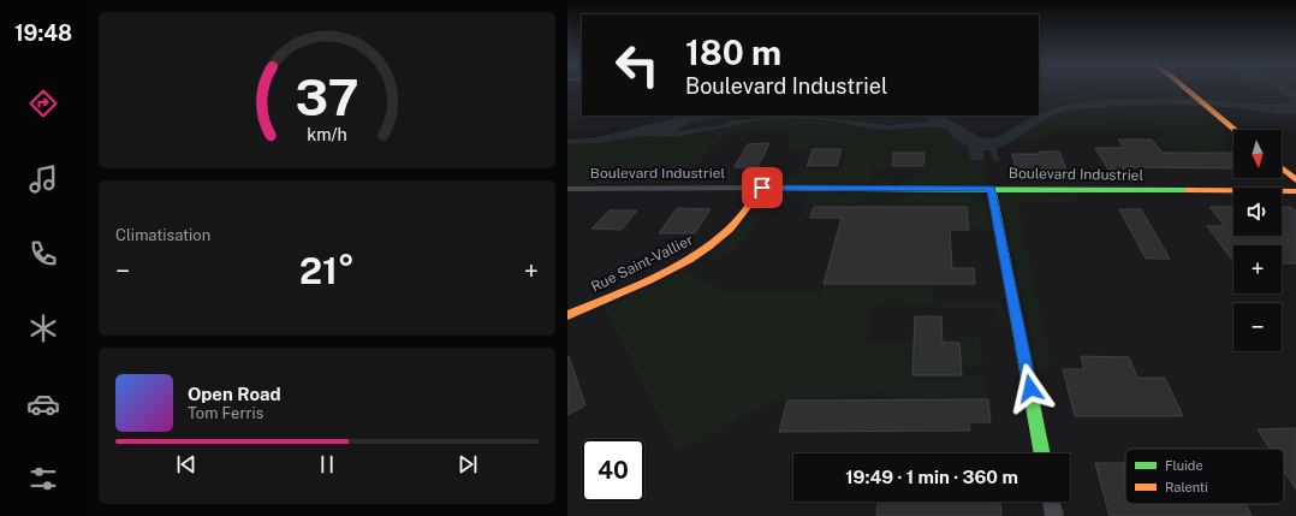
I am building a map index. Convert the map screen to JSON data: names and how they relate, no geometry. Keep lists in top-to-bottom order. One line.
{"streets":{"street":["Boulevard Industriel","Rue Saint-Vallier"]},"crossings":[["Boulevard Industriel","Rue Saint-Vallier"]],"legend":["Fluide","Ralenti"],"north":"bottom","page":{"tabs":"19:48","turn":["180 m","Boulevard Industriel"],"map_buttons":["+","−"],"tile":"Climatisation","heat":["−","21°","+"],"song":["Open Road","Tom Ferris"],"limit":"40","trip":"19:49 · 1 min · 360 m","gauge":["37","km/h"]}}
